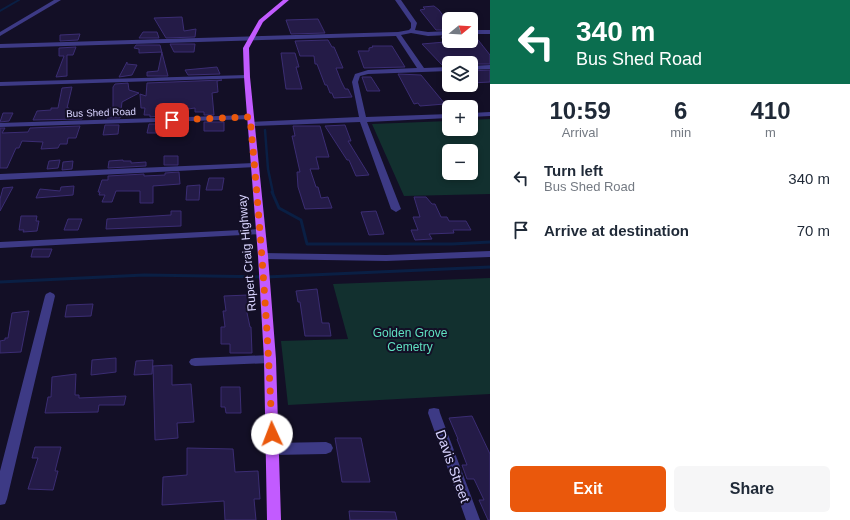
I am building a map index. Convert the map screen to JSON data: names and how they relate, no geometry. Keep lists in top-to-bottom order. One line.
{"streets":{"main road":["Rupert Craig Highway"],"street":["Bus Shed Road","Davis Street"]},"crossings":[["Bus Shed Road","Rupert Craig Highway"]],"parks":["Golden Grove Cemetry"],"north":"right","page":{"turn":["340 m","Bus Shed Road"],"map_buttons":["+","−"],"eta":["10:59","Arrival","6","min","410","m"],"list":[{"name":"Turn left","note":"Bus Shed Road","value":"340 m"},{"name":"Arrive at destination","value":"70 m"}],"buttons":["Exit","Share"]}}
